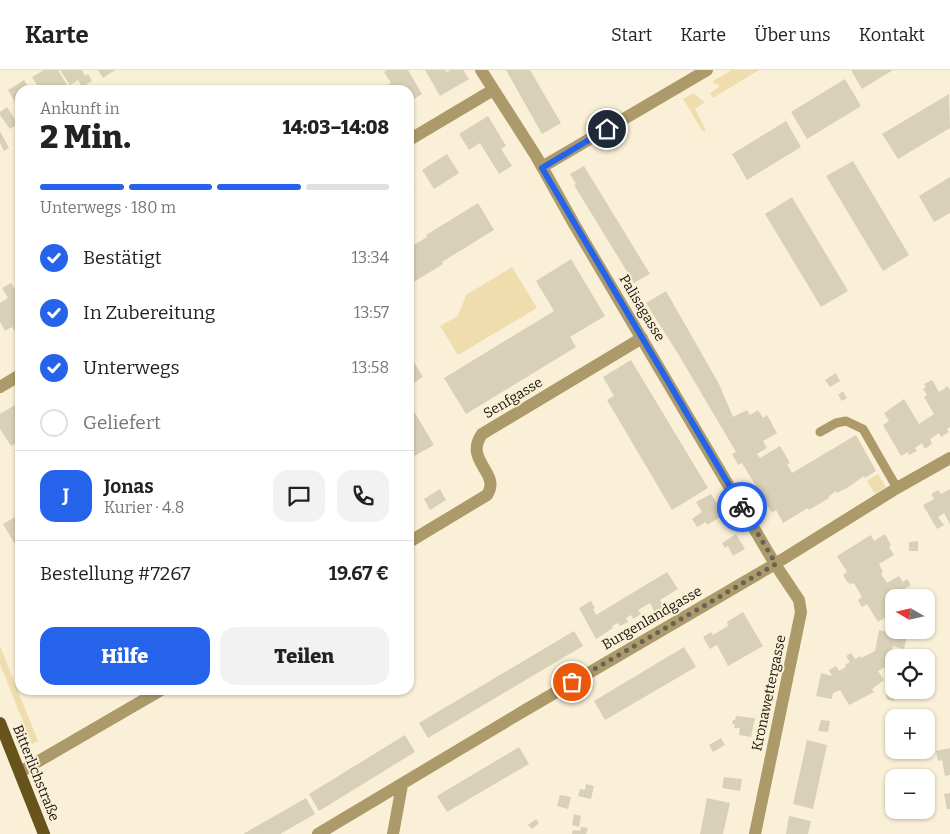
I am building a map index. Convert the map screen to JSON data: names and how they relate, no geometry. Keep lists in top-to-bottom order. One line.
{"streets":{"main road":["Bitterlichstraße"],"street":["Palisagasse","Senfgasse","Burgenlandgasse","Kronawettergasse"]},"crossings":[["Palisagasse","Senfgasse"],["Palisagasse","Burgenlandgasse"],["Palisagasse","Kronawettergasse"],["Burgenlandgasse","Kronawettergasse"]],"north":"left","page":{"header":"Karte","nav":["Start","Karte","Über uns","Kontakt"],"heading":["2 Min.","Ankunft in","14:03–14:08"],"panel":["Jonas","Kurier · 4.8","Bestellung #7267","19.67 €"],"bar":"Unterwegs · 180 m","list":[["Bestätigt","13:34"],["In Zubereitung","13:57"],["Unterwegs","13:58"],"Geliefert"],"round":"J","map_buttons":["+","−"],"buttons":["Hilfe","Teilen"]}}
